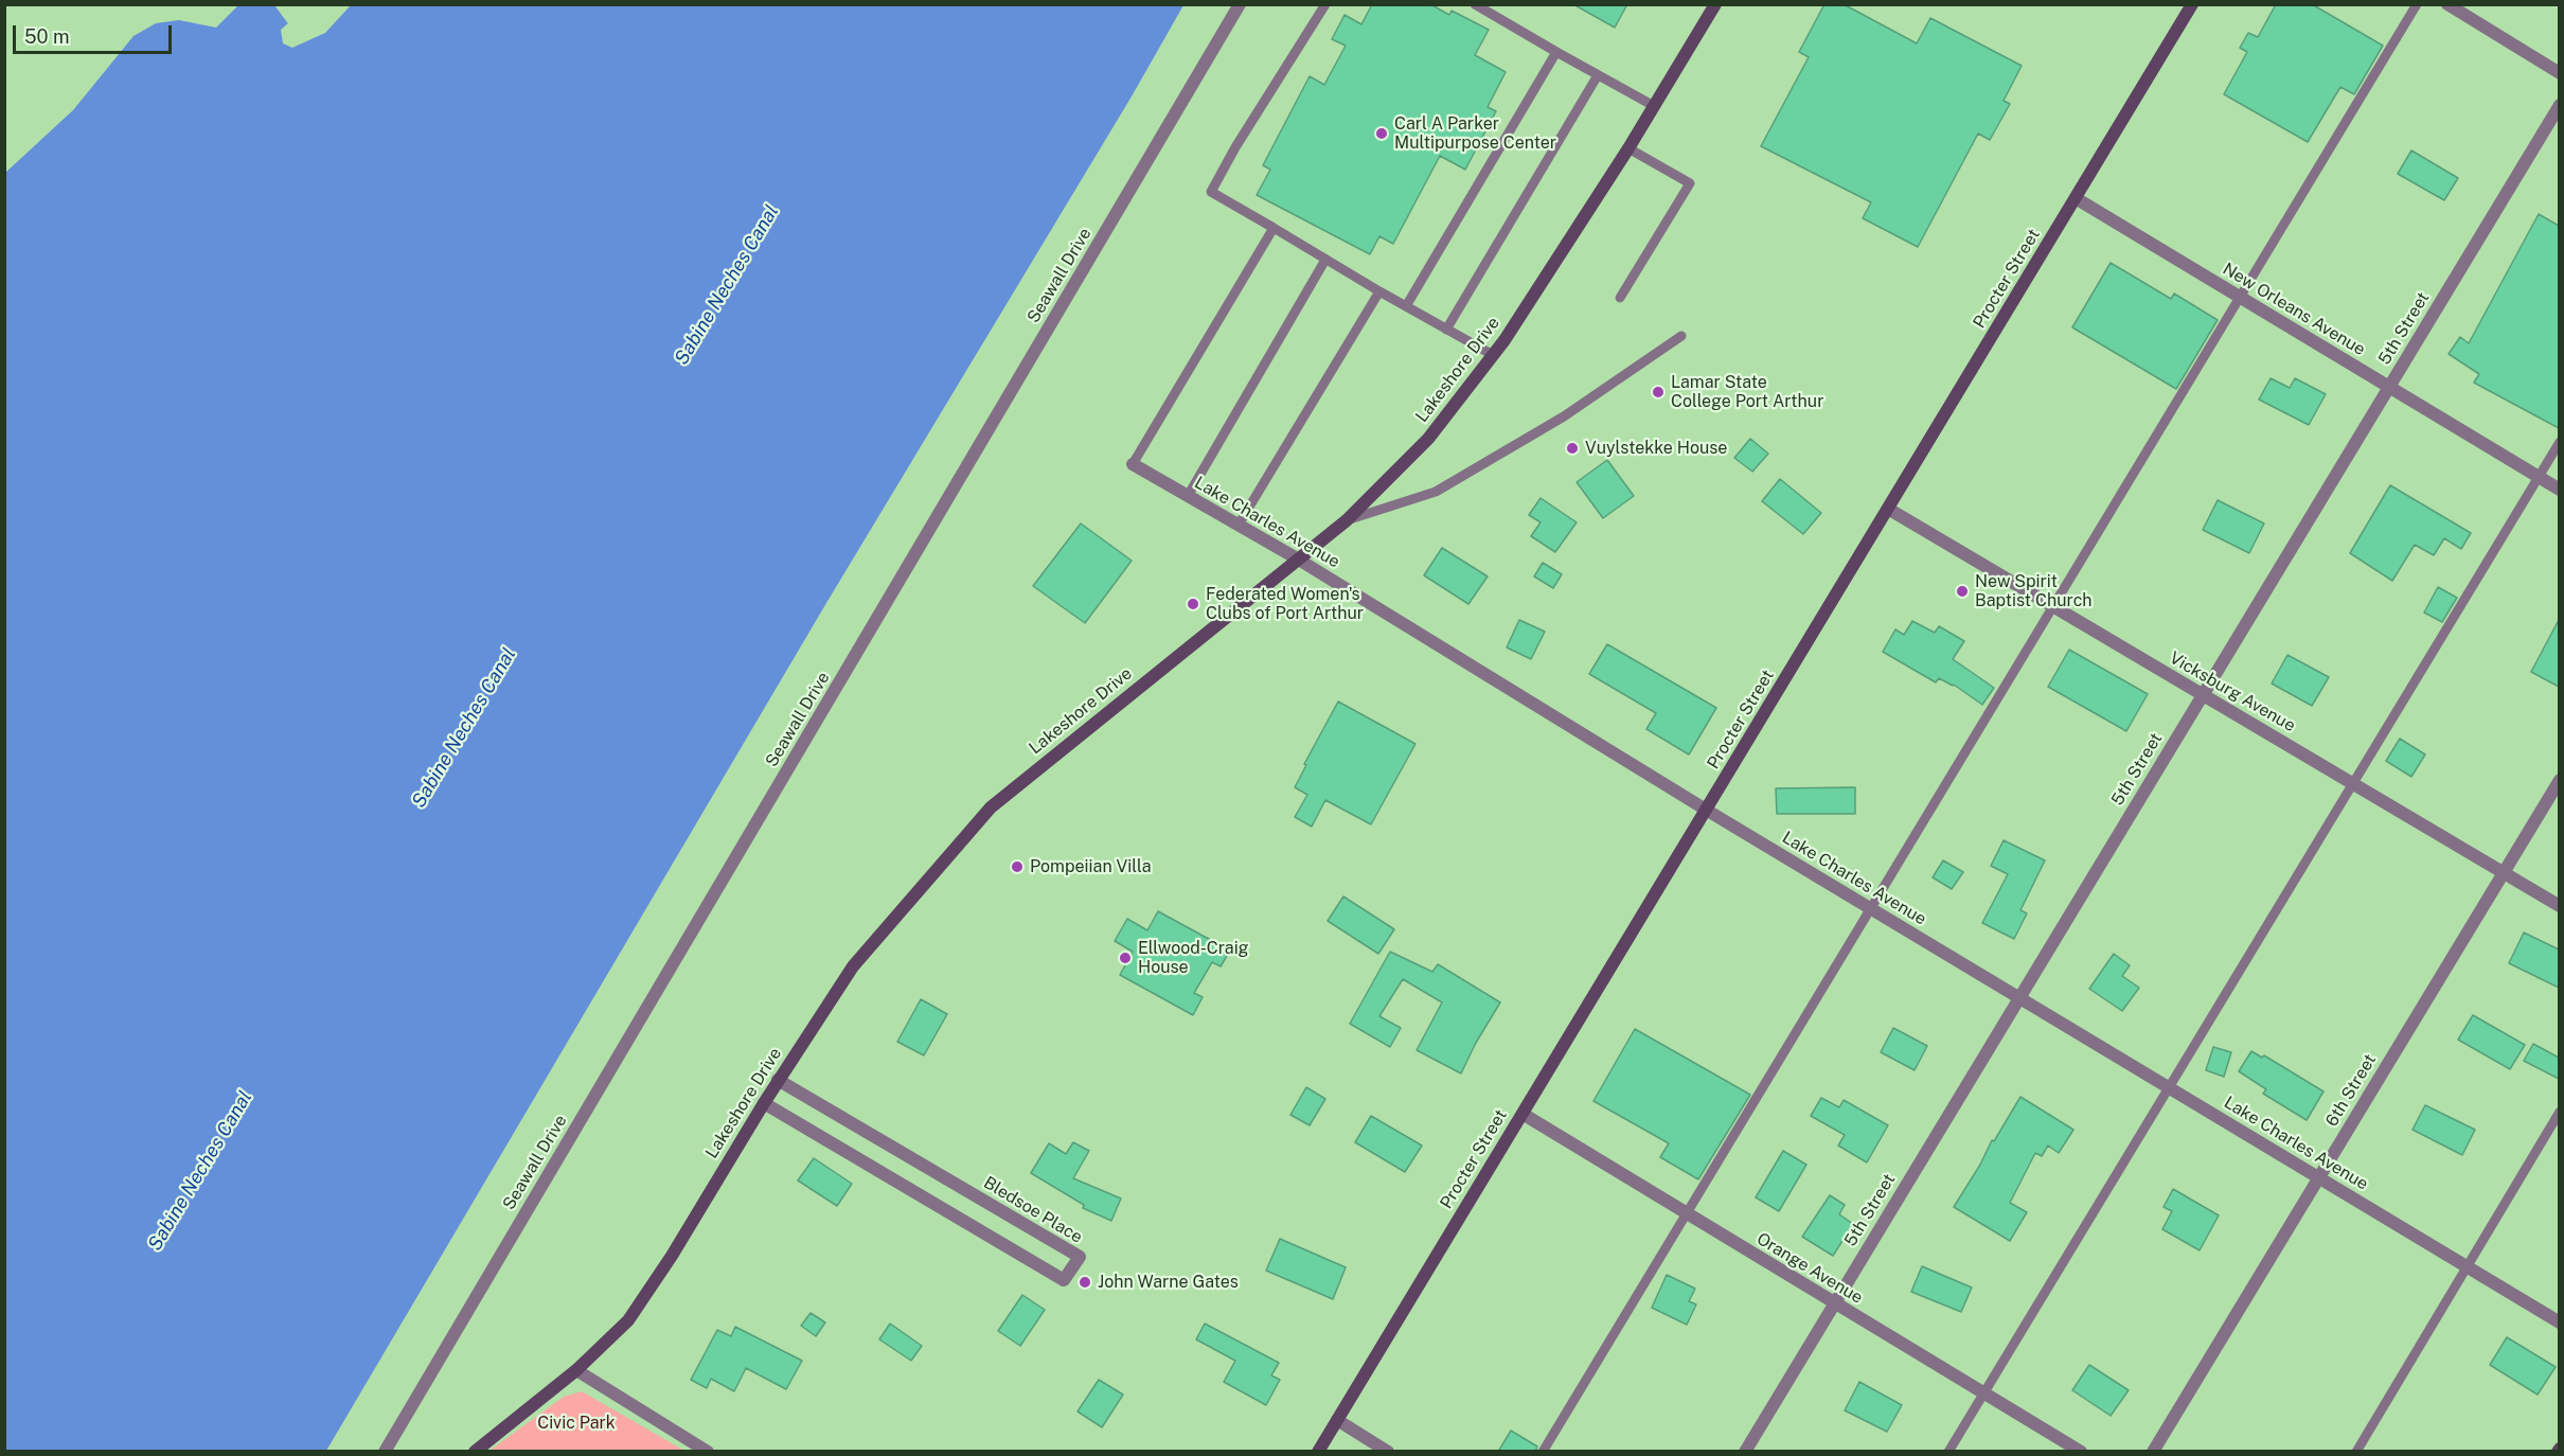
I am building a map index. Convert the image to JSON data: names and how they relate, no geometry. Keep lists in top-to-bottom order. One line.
{"streets":{"street":["Seawall Drive","Procter Street","New Orleans Avenue","5th Street","Lakeshore Drive","Lake Charles Avenue","Vicksburg Avenue","6th Street","Bledsoe Place","Orange Avenue"]},"crossings":[["Procter Street","New Orleans Avenue"],["Procter Street","Lake Charles Avenue"],["Procter Street","Vicksburg Avenue"],["Procter Street","Orange Avenue"],["New Orleans Avenue","5th Street"],["5th Street","Lake Charles Avenue"],["5th Street","Vicksburg Avenue"],["5th Street","Orange Avenue"],["Lakeshore Drive","Lake Charles Avenue"],["Lakeshore Drive","Bledsoe Place"],["Lake Charles Avenue","6th Street"],["Vicksburg Avenue","6th Street"]],"water":["Sabine Neches Canal"],"parks":["Civic Park"],"places":["Carl A Parker Multipurpose Center","Lamar State College Port Arthur","Vuylstekke House","New Spirit Baptist Church","Federated Women's Clubs of Port Arthur","Pompeiian Villa","Ellwood-Craig House","John Warne Gates"],"scale_bar":"50 m"}
